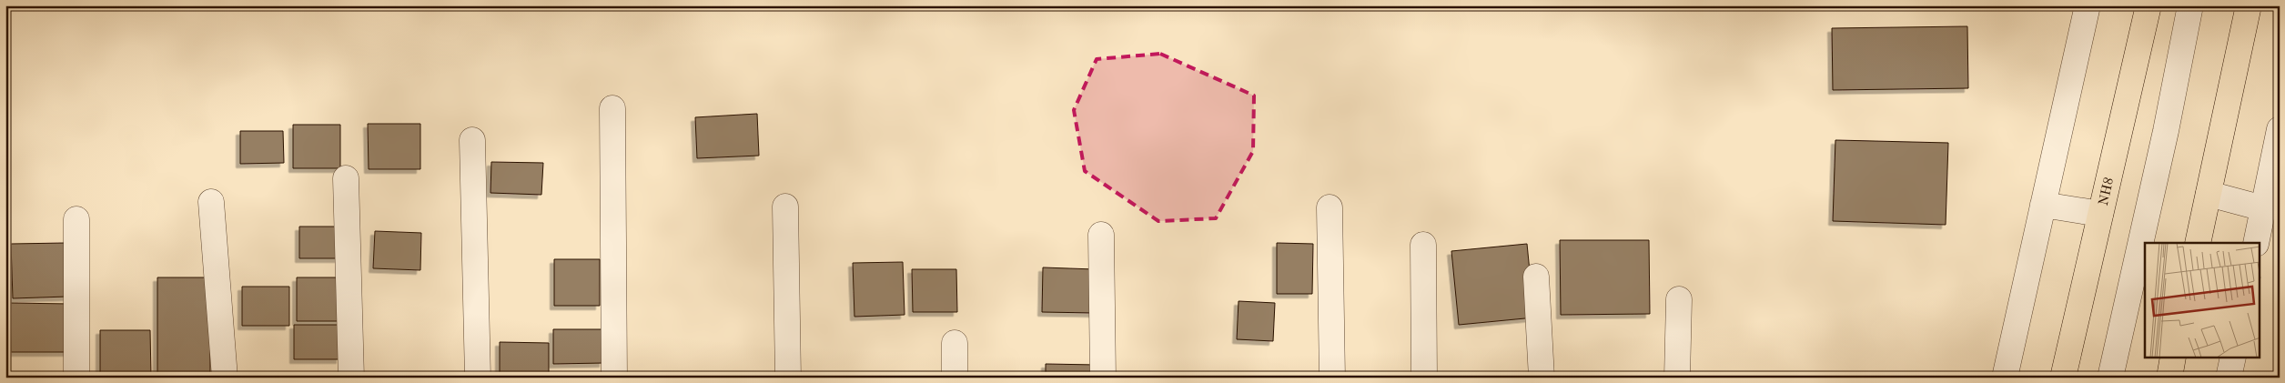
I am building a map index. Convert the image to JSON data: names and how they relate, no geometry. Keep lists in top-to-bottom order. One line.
{"streets":{"main road":["NH8"]}}
